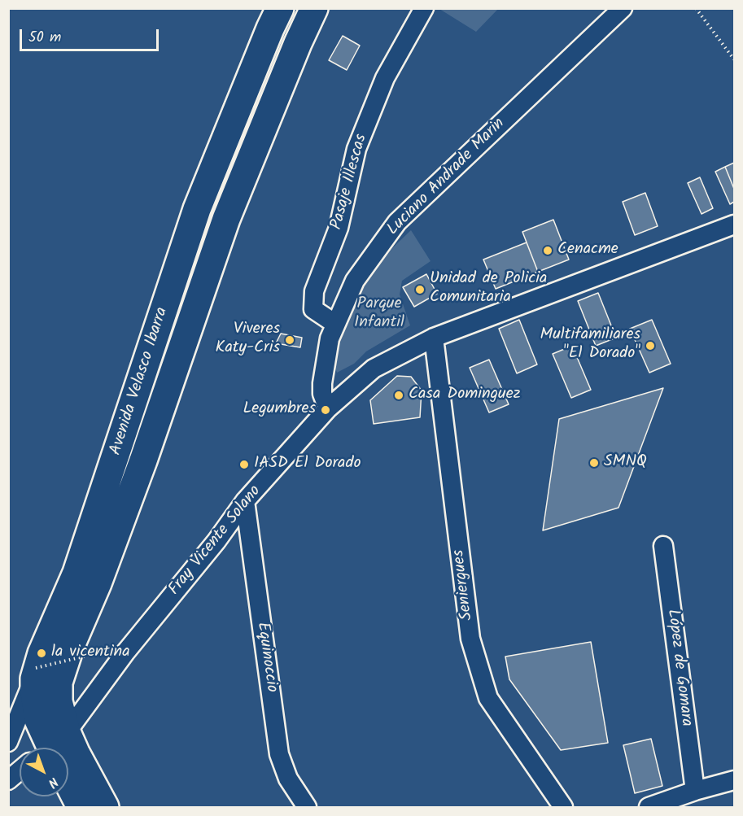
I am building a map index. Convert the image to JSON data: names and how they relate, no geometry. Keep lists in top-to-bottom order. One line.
{"streets":{"main road":["Avenida Velasco Ibarra"],"street":["Luciano Andrade Marin","Pasaje Illescas","Fray Vicente Solano","Seniergues","Equinoccio","López de Gomara"]},"crossings":[["Luciano Andrade Marin","Pasaje Illescas"],["Luciano Andrade Marin","Fray Vicente Solano"],["Fray Vicente Solano","Seniergues"],["Fray Vicente Solano","Equinoccio"]],"parks":["Parque Infantil"],"places":["Cenacme","Unidad de Policia Comunitaria","Viveres Katy-Cris","Multifamiliares \"El Dorado\"","Casa Dominguez","Legumbres","SMNQ","IASD El Dorado","la vicentina"],"scale_bar":"50 m","north":"bottom right"}
